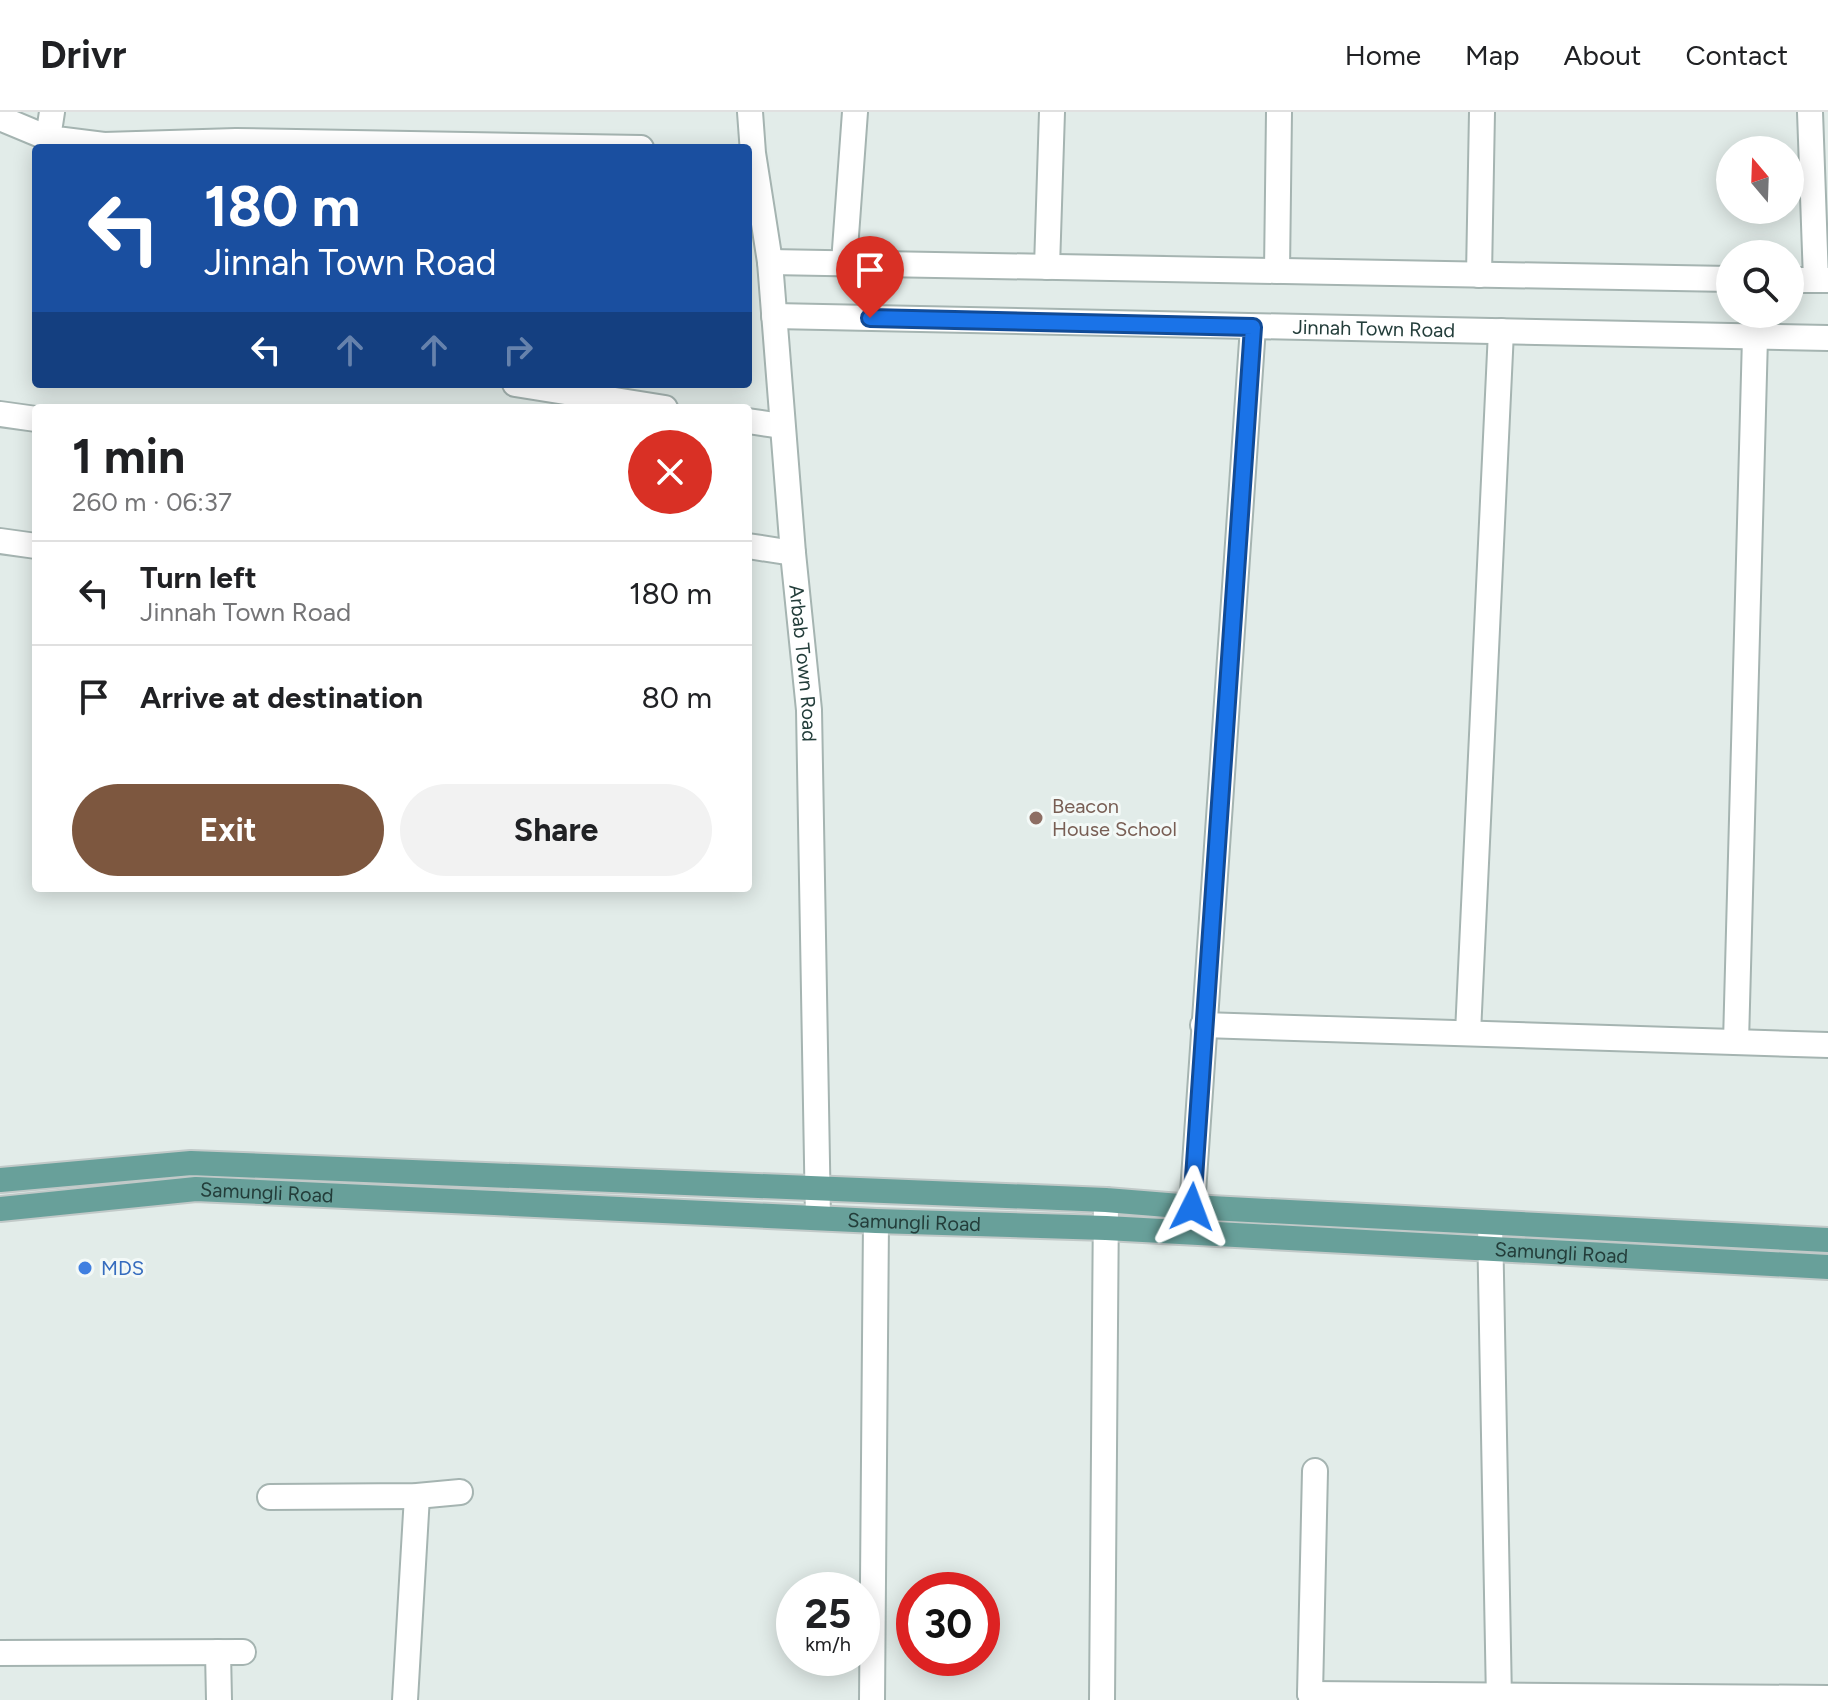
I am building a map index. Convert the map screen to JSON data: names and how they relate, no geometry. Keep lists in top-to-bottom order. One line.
{"streets":{"main road":["Samungli Road"],"street":["Jinnah Town Road","Arbab Town Road"]},"crossings":[["Jinnah Town Road","Arbab Town Road"],["Arbab Town Road","Samungli Road"]],"places":["Beacon House School","MDS"],"north":"top","page":{"header":"Drivr","nav":["Home","Map","About","Contact"],"turn":["180 m","Jinnah Town Road"],"heading":["1 min","260 m · 06:37"],"list":[{"name":"Turn left","note":"Jinnah Town Road","value":"180 m"},{"name":"Arrive at destination","value":"80 m"}],"buttons":["Exit","Share"],"speed":"25 km/h","limit":"30"}}
